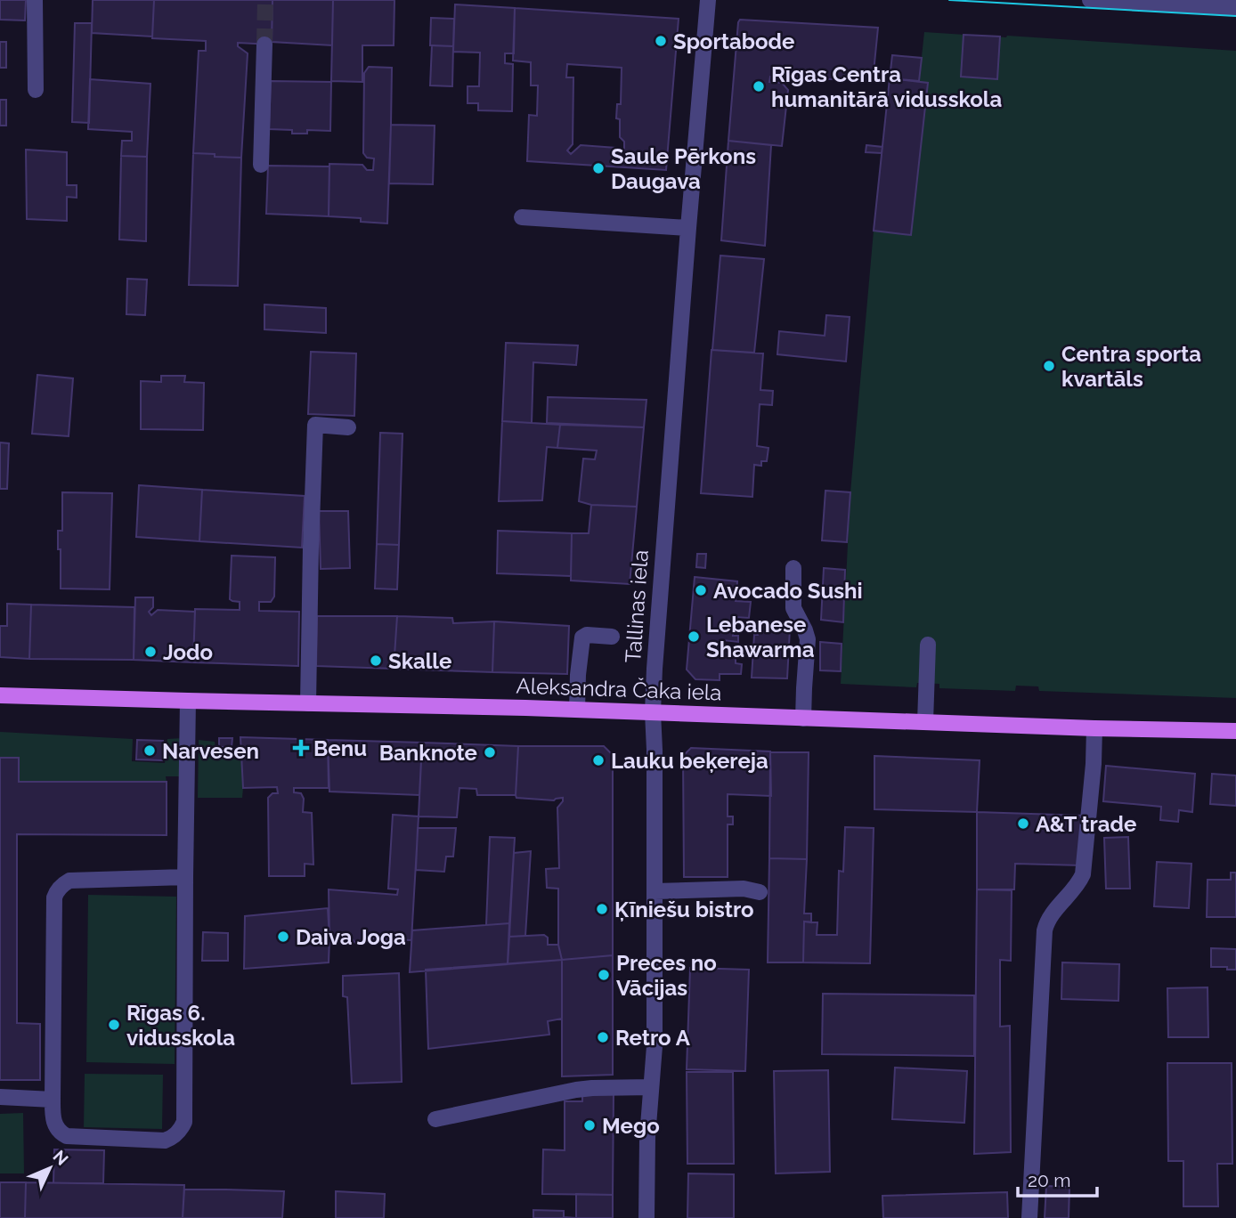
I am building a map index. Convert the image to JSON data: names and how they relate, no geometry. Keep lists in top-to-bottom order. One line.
{"streets":{"main road":["Aleksandra Čaka iela"],"street":["Tallinas iela"]},"crossings":[["Tallinas iela","Aleksandra Čaka iela"]],"places":{"other":["Sportabode","Rīgas Centra humanitārā vidusskola","Saule Pērkons Daugava","Centra sporta kvartāls","Avocado Sushi","Lebanese Shawarma","Jodo","Skalle","Narvesen","Banknote","Lauku beķereja","A&T trade","Ķīniešu bistro","Daiva Joga","Preces no Vācijas","Rīgas 6. vidusskola","Retro A","Mego"],"health":["Benu"]},"scale_bar":"20 m","north":"top right"}
